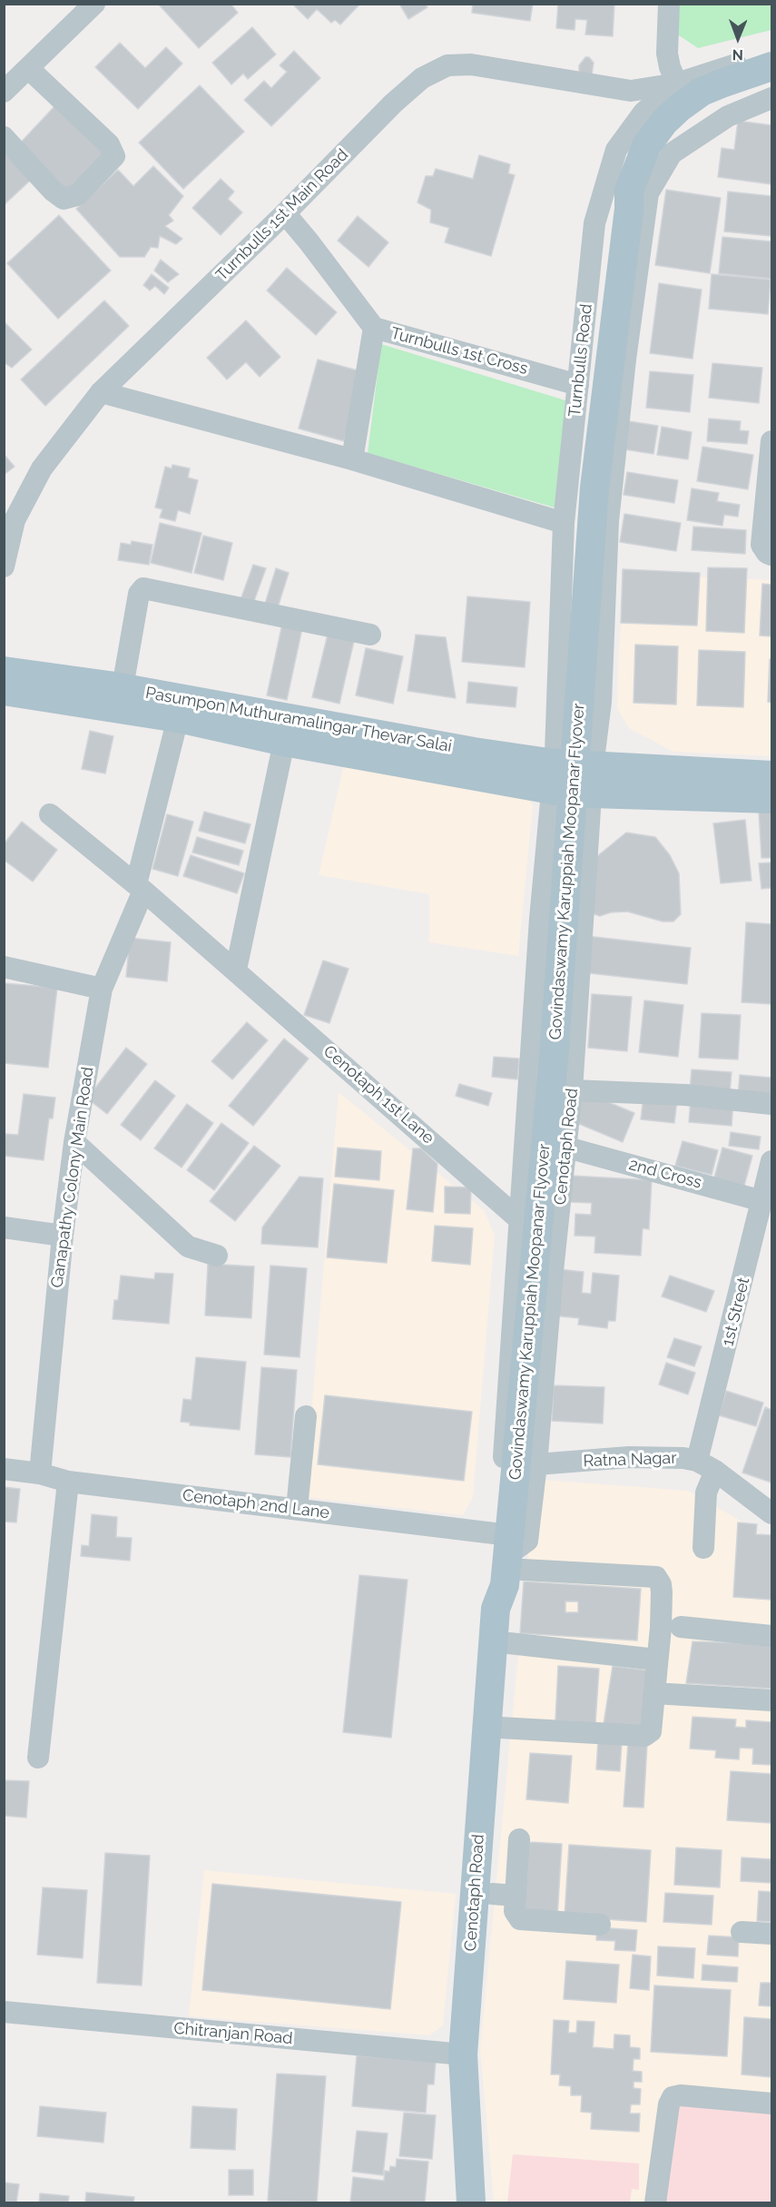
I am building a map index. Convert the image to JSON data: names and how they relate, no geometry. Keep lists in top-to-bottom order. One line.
{"streets":{"main road":["Pasumpon Muthuramalingar Thevar Salai","Govindaswamy Karuppiah Moopanar Flyover","Cenotaph Road"],"street":["Turnbulls 1st Main Road","Turnbulls 1st Cross","Turnbulls Road","Cenotaph 1st Lane","2nd Cross","Ganapathy Colony Main Road","1st Street","Ratna Nagar","Cenotaph 2nd Lane","Chitranjan Road"]},"crossings":[["Turnbulls 1st Main Road","Turnbulls Road"],["Turnbulls 1st Cross","Turnbulls Road"],["Turnbulls Road","Pasumpon Muthuramalingar Thevar Salai"],["Pasumpon Muthuramalingar Thevar Salai","Cenotaph Road"],["Pasumpon Muthuramalingar Thevar Salai","Ganapathy Colony Main Road"],["Govindaswamy Karuppiah Moopanar Flyover","Cenotaph Road"],["Govindaswamy Karuppiah Moopanar Flyover","Cenotaph 2nd Lane"],["Cenotaph 1st Lane","Ganapathy Colony Main Road"],["Cenotaph Road","2nd Cross"],["Cenotaph Road","Ratna Nagar"],["Cenotaph Road","Cenotaph 2nd Lane"],["Cenotaph Road","Chitranjan Road"],["2nd Cross","1st Street"],["Ganapathy Colony Main Road","Cenotaph 2nd Lane"],["1st Street","Ratna Nagar"]],"north":"bottom"}
